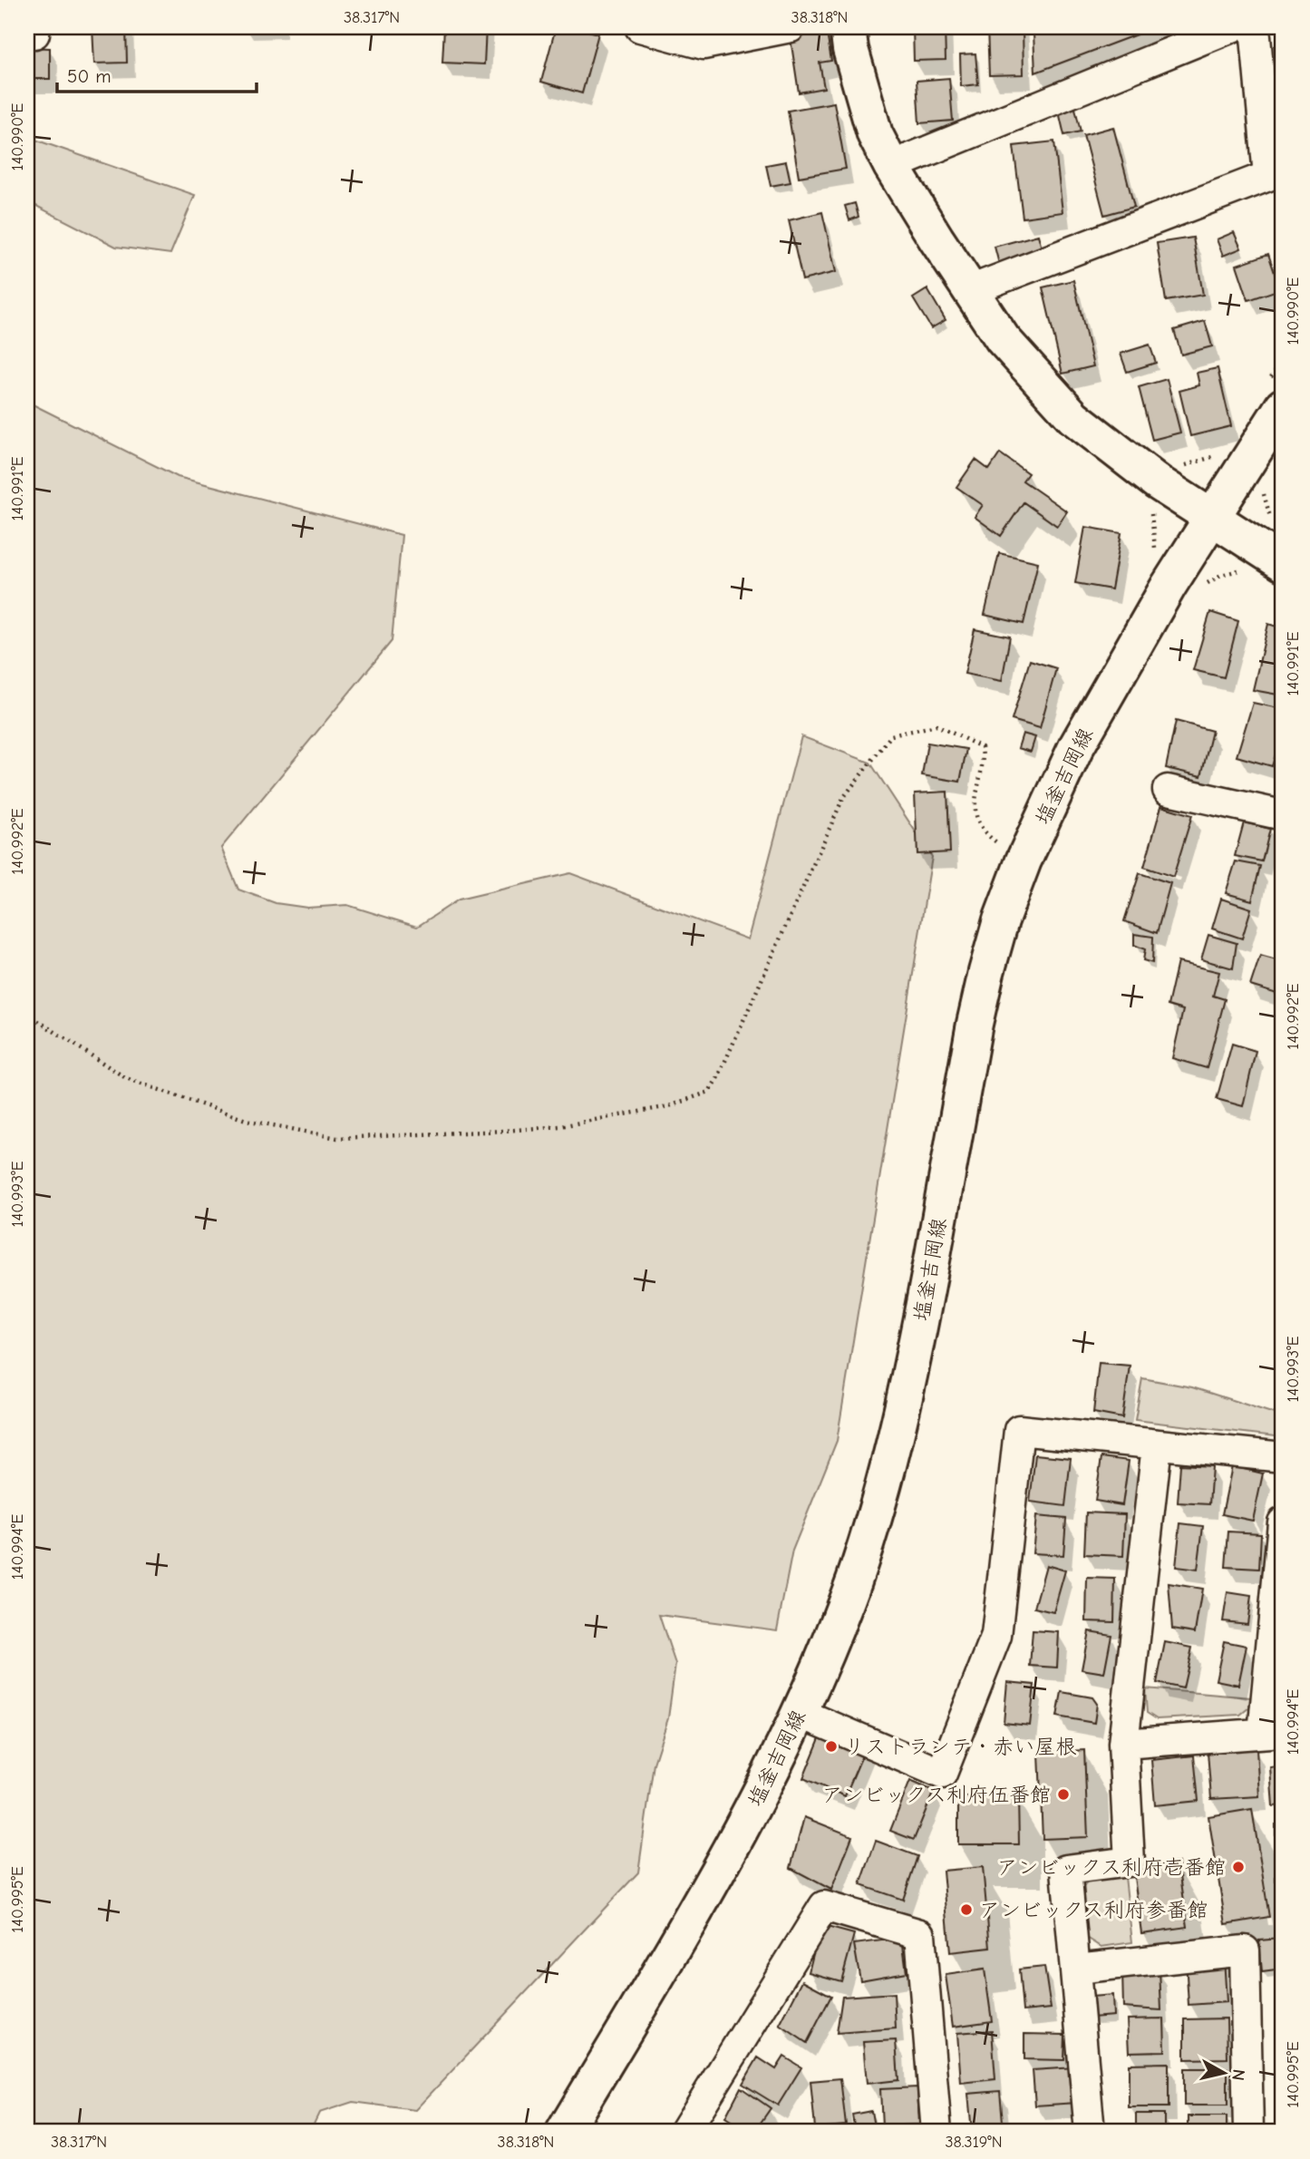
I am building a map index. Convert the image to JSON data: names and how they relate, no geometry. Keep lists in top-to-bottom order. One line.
{"streets":{"main road":["塩釜吉岡線"]},"places":["リストランテ・赤い屋根","アンビックス利府伍番館","アンビックス利府壱番館","アンビックス利府参番館"],"scale_bar":"50 m","north":"right","coordinates":["38.317°N","38.318°N","140.990°E","140.991°E","140.992°E","140.993°E","140.994°E","140.995°E","38.319°N"]}
